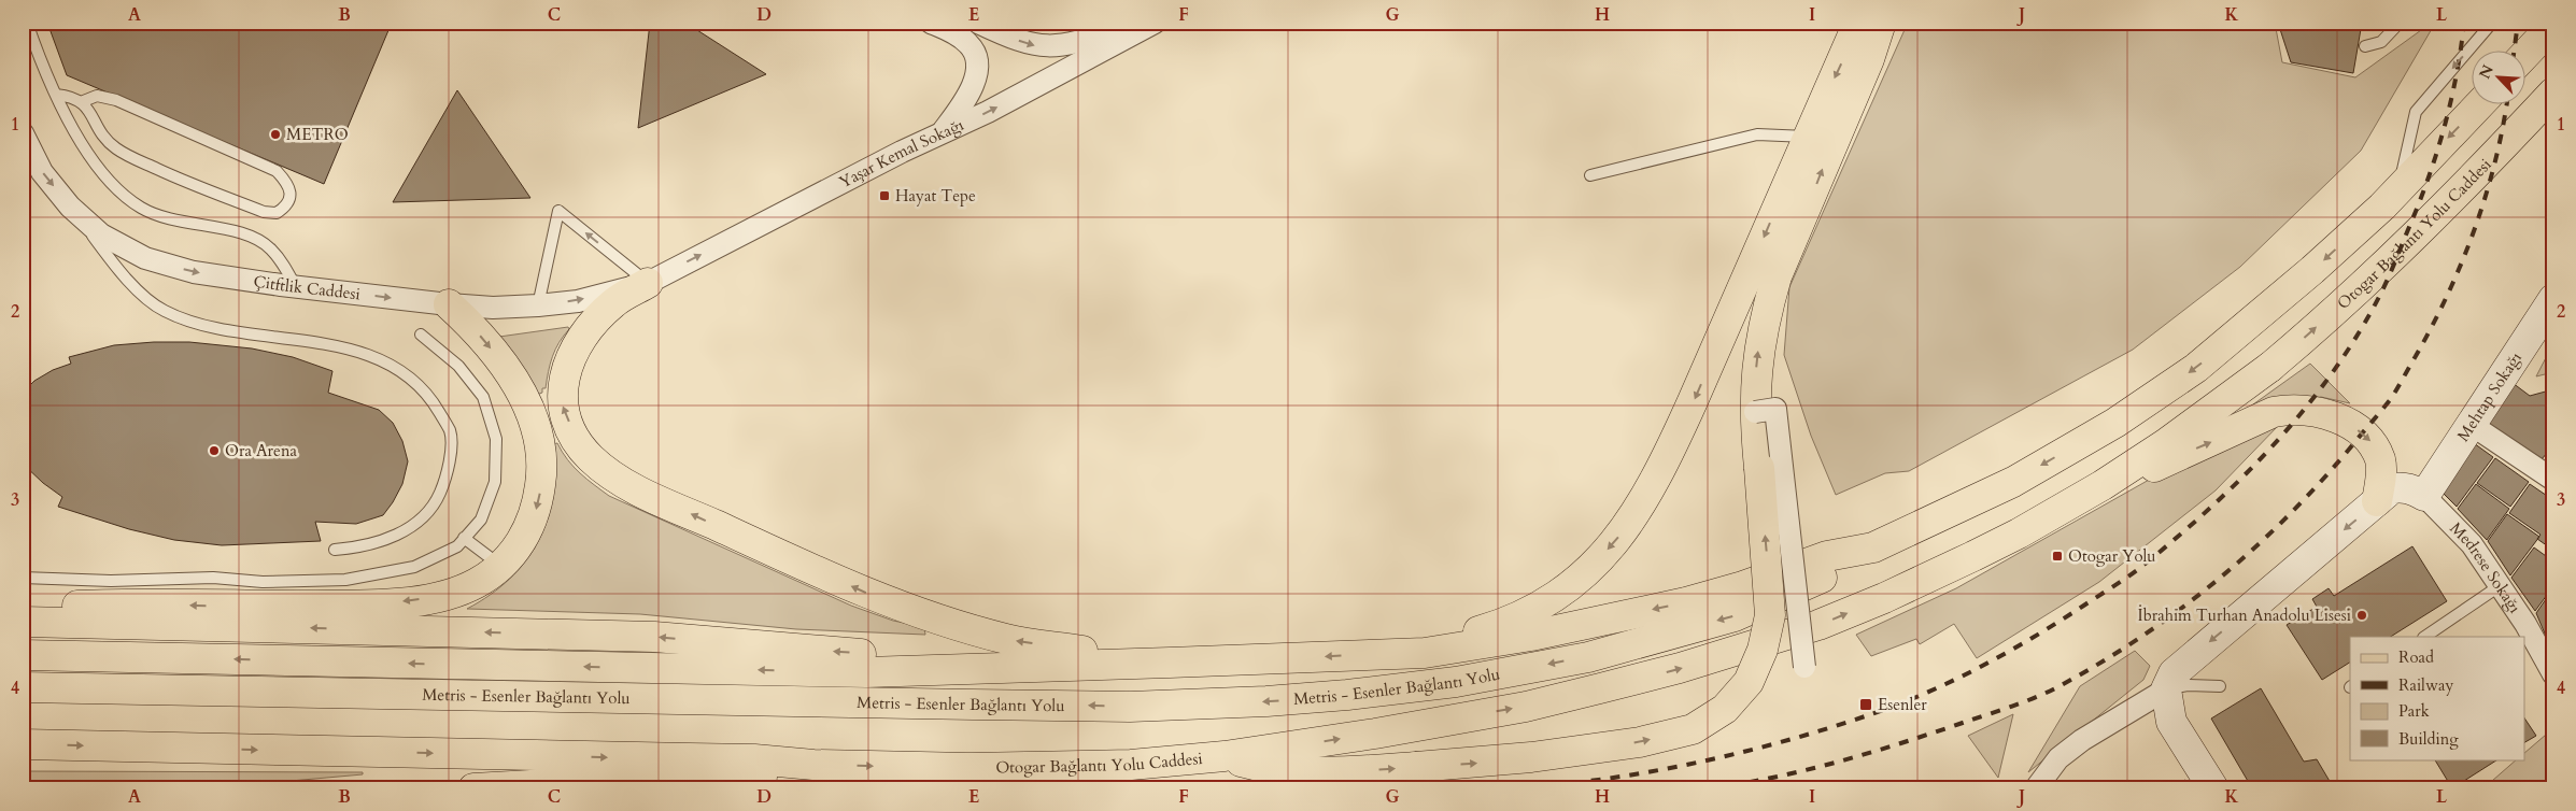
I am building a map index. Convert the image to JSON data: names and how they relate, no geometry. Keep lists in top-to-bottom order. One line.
{"streets":{"main road":["Otogar Bağlantı Yolu Caddesi","Metris - Esenler Bağlantı Yolu"],"street":["Yaşar Kemal Sokağı","Çitftlik Caddesi","Mehtap Sokağı","Medrese Sokağı"]},"crossings":[["Yaşar Kemal Sokağı","Çitftlik Caddesi"],["Mehtap Sokağı","Medrese Sokağı"]],"one_way":["Yaşar Kemal Sokağı","Çitftlik Caddesi"],"places":{"other":["METRO","Ora Arena","İbrahim Turhan Anadolu Lisesi"],"transit":["Hayat Tepe","Otogar Yolu","Esenler"]},"legend":["Road","Railway","Park","Building"],"north":"top left","grid":{"columns":["A","B","C","D","E","F","G","H","I","J","K","L"],"rows":["1","2","3","4"]}}
